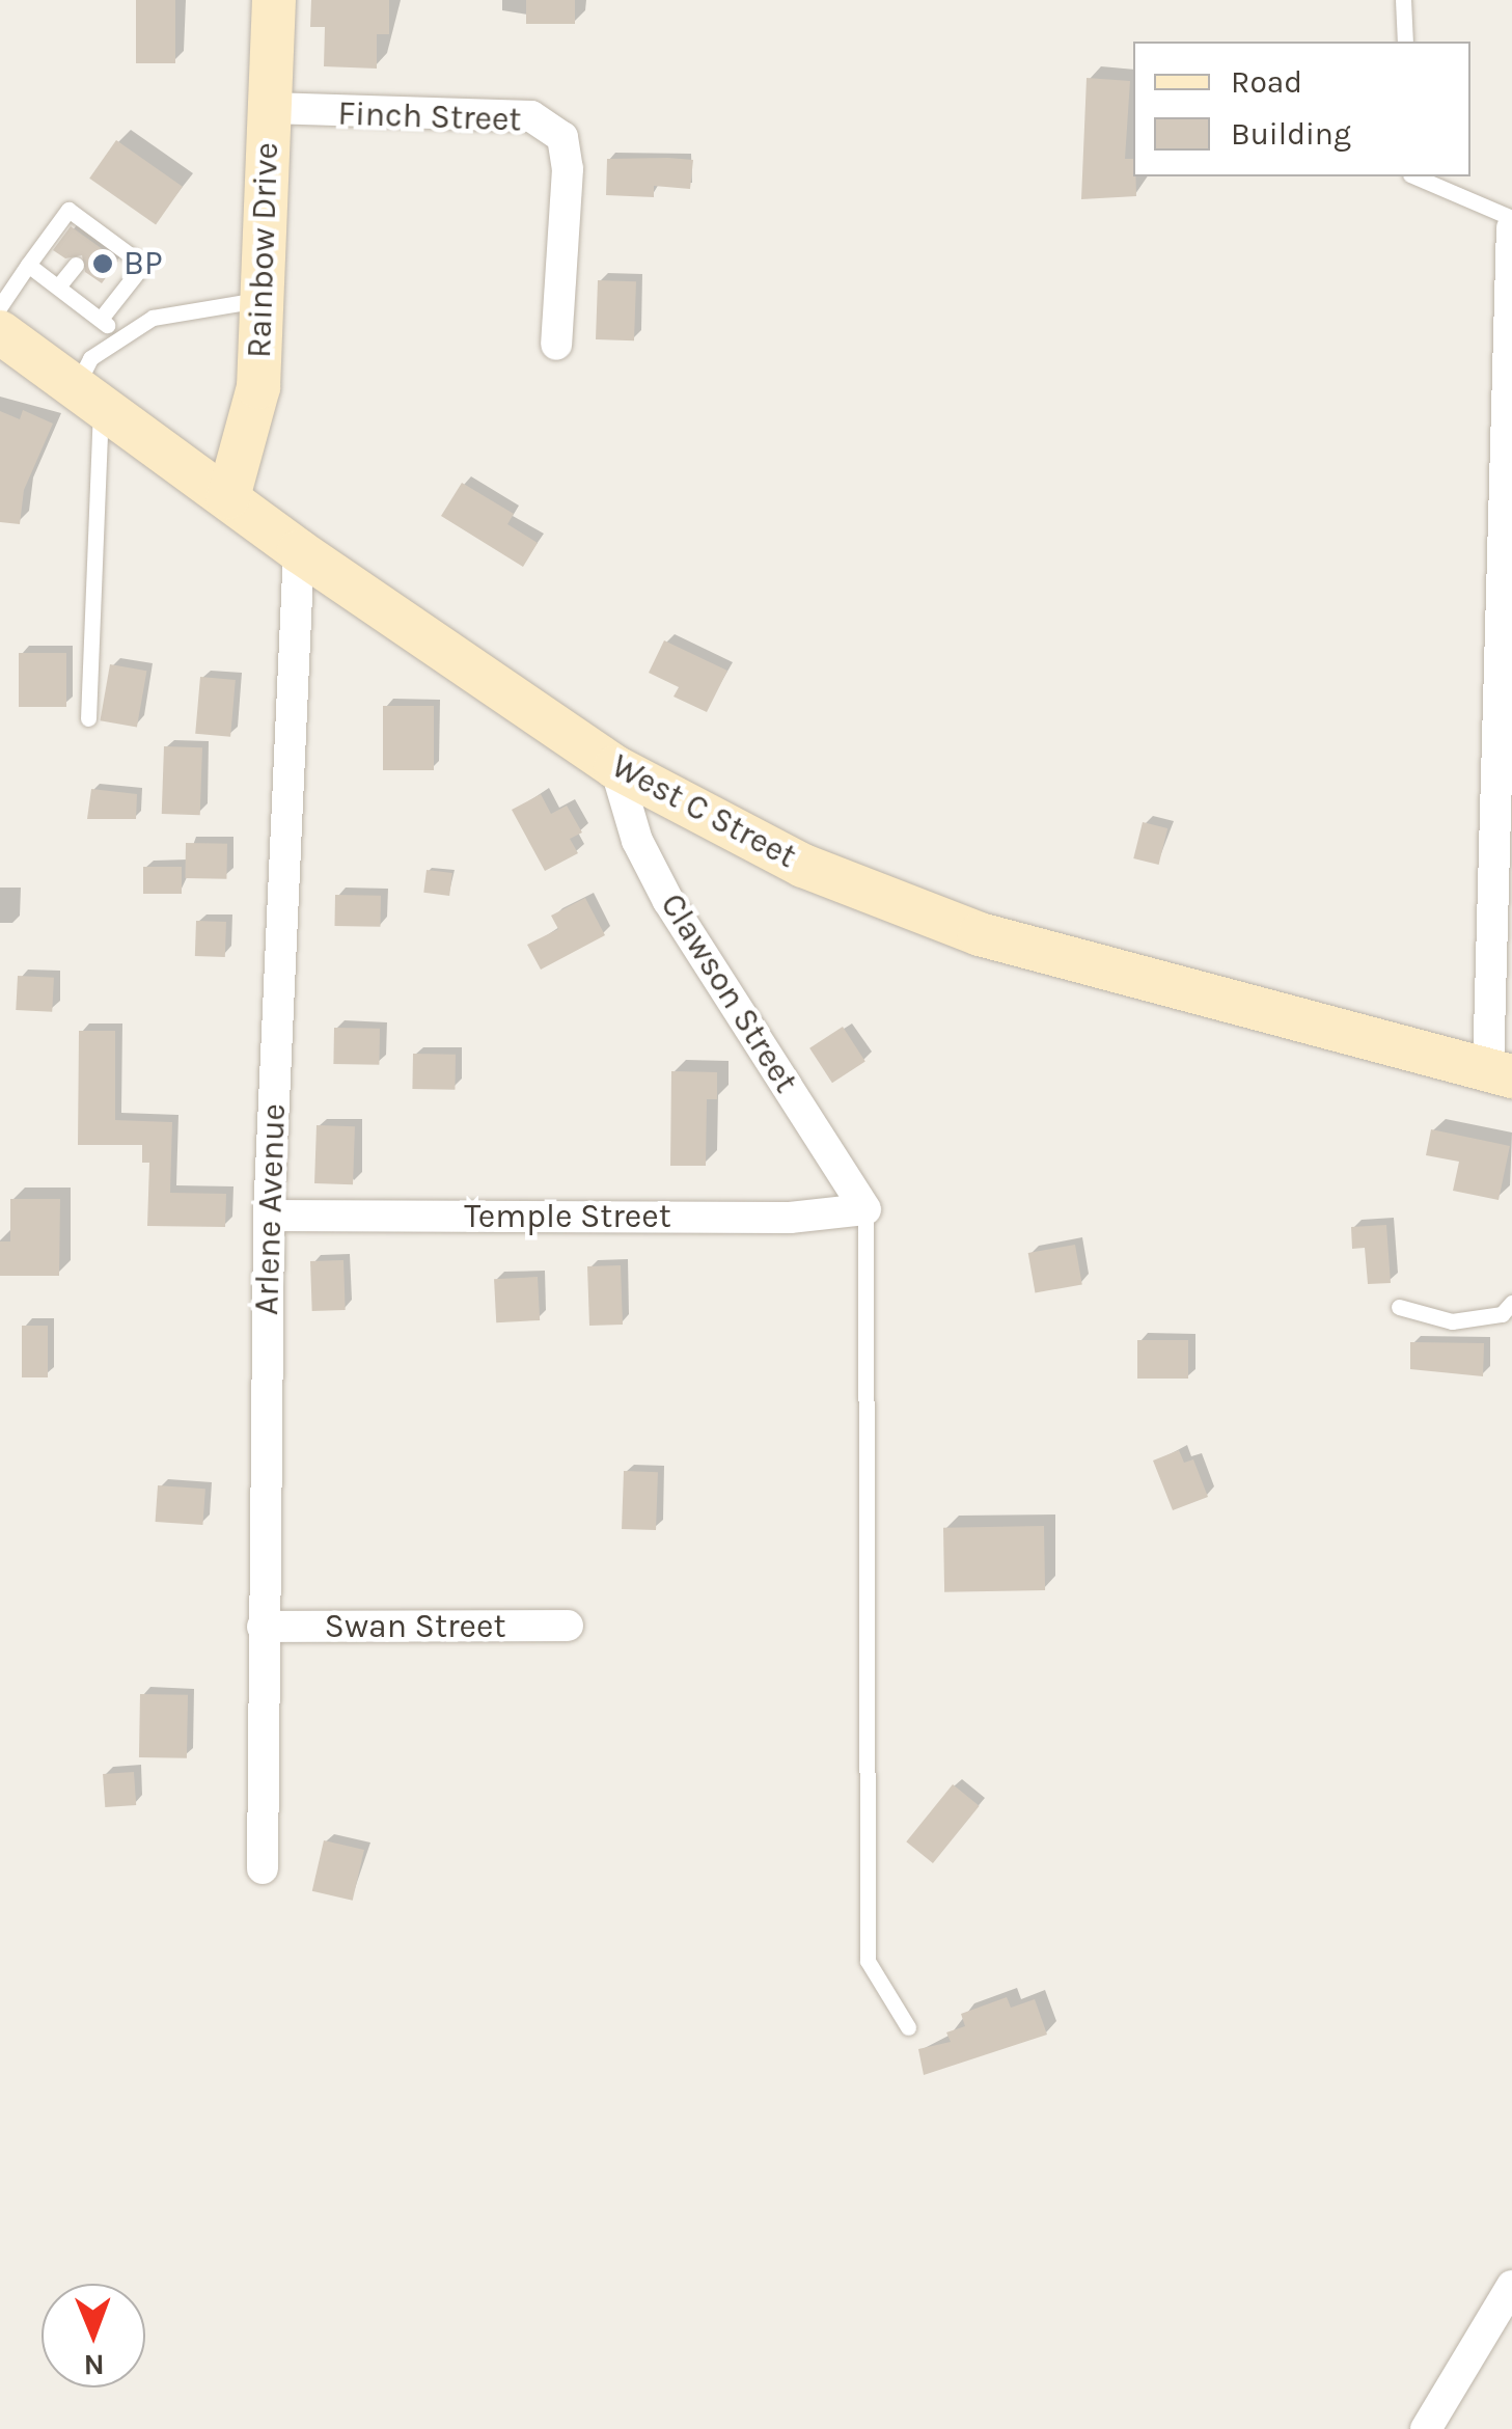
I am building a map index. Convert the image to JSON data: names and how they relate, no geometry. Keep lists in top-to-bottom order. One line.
{"streets":{"main road":["Rainbow Drive","West C Street"],"street":["Finch Street","Clawson Street","Arlene Avenue","Temple Street","Swan Street"]},"crossings":[["Finch Street","Rainbow Drive"],["Rainbow Drive","West C Street"],["West C Street","Clawson Street"],["West C Street","Arlene Avenue"],["Clawson Street","Temple Street"],["Arlene Avenue","Temple Street"],["Arlene Avenue","Swan Street"]],"places":["BP"],"legend":["Road","Building"],"north":"bottom"}
